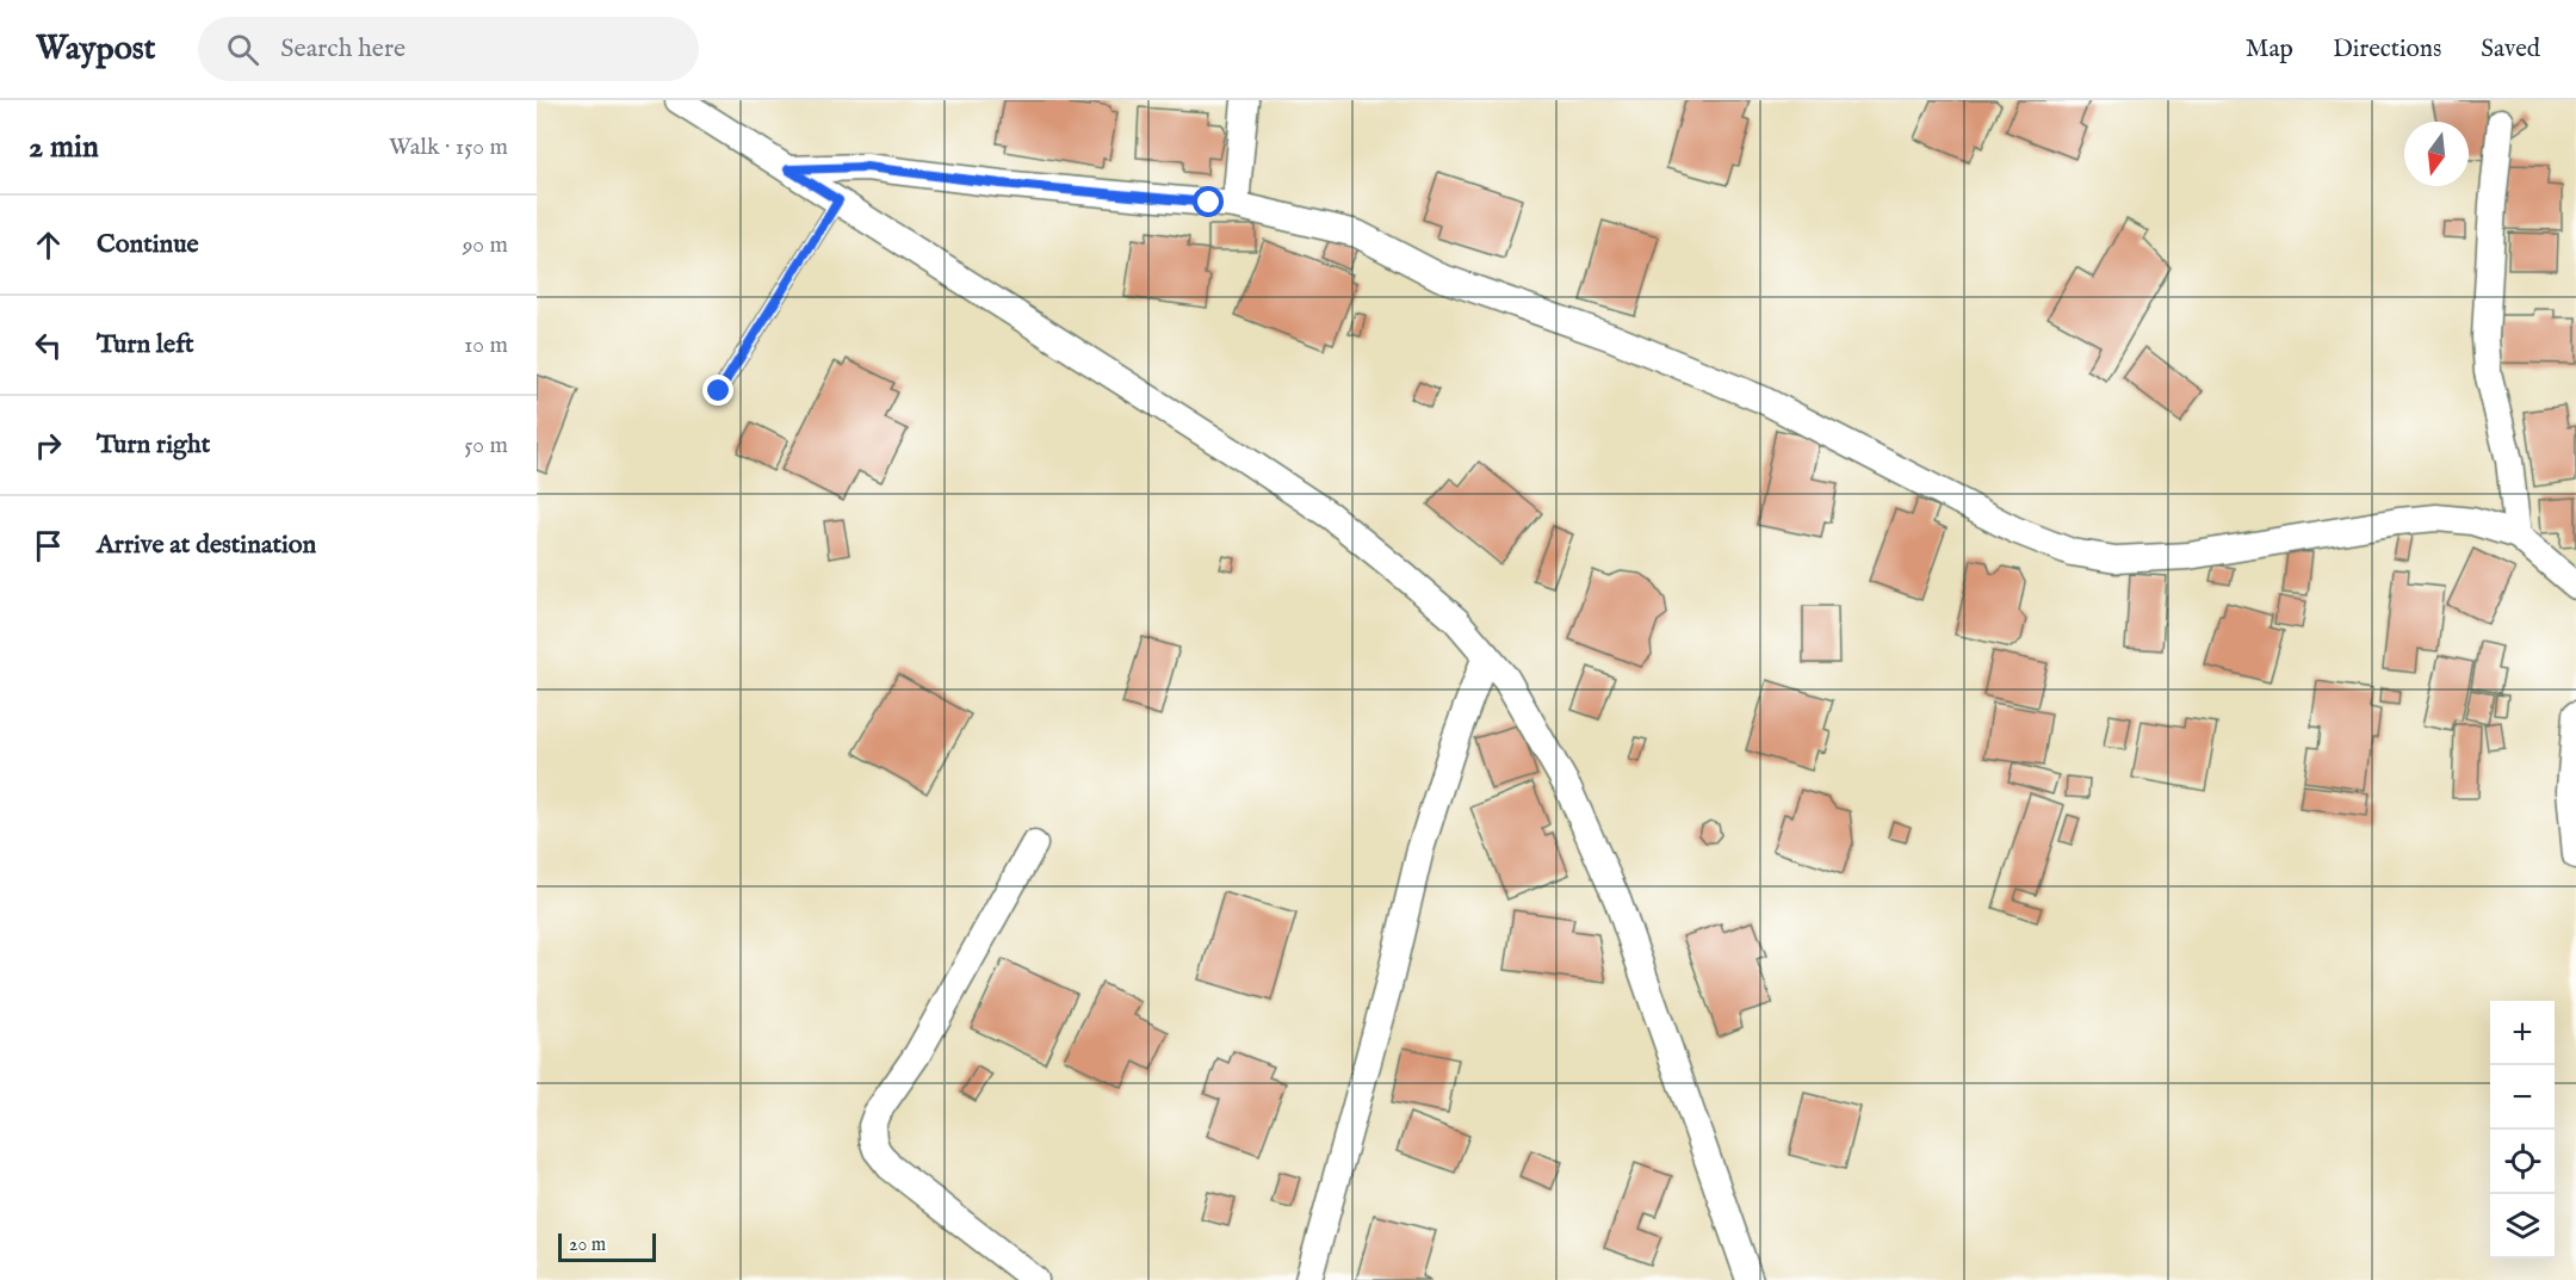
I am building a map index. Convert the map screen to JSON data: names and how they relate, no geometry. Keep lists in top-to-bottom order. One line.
{"scale_bar":"20 m","north":"bottom","page":{"header":"Waypost","search":"Search here","nav":["Map","Directions","Saved"],"heading":["2 min","Walk · 150 m"],"list":[["Continue","90 m"],["Turn left","10 m"],["Turn right","50 m"],"Arrive at destination"],"map_buttons":["+","−"],"scale":"20 m"}}
